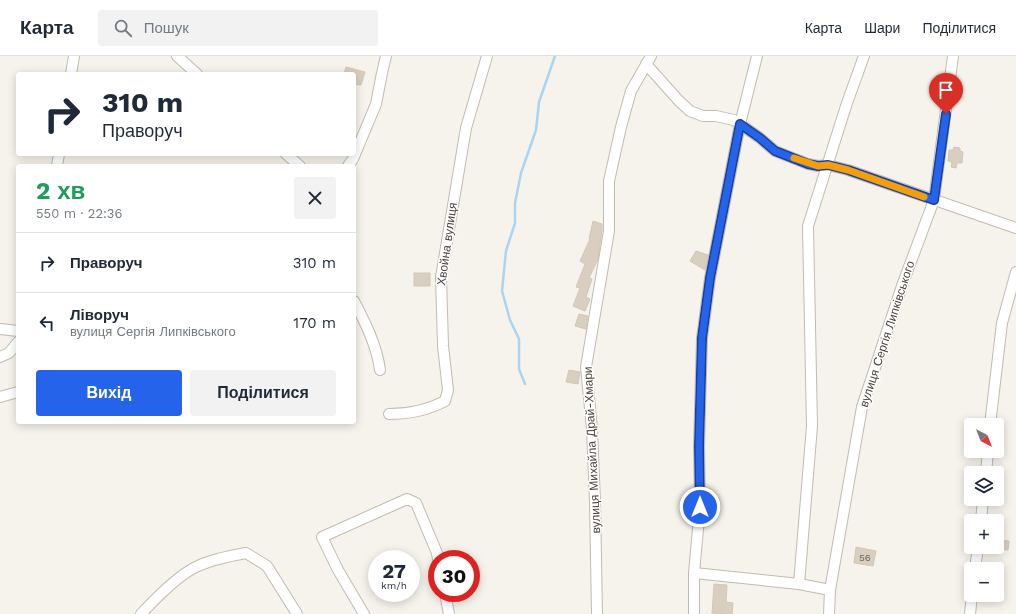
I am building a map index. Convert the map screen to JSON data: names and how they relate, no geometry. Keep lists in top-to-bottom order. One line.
{"streets":{"street":["Хвойна вулиця","вулиця Сергія Липківського","вулиця Михайла Драй-Хмари"]},"house_numbers":["56"],"north":"bottom right","page":{"header":"Карта","search":"Пошук","nav":["Карта","Шари","Поділитися"],"turn":["310 m","Праворуч"],"heading":["2 хв","550 m · 22:36"],"list":[{"name":"Праворуч","value":"310 m"},{"name":"Ліворуч","note":"вулиця Сергія Липківського","value":"170 m"}],"buttons":["Вихід","Поділитися"],"map_buttons":["+","−"],"speed":"27 km/h","limit":"30"}}
